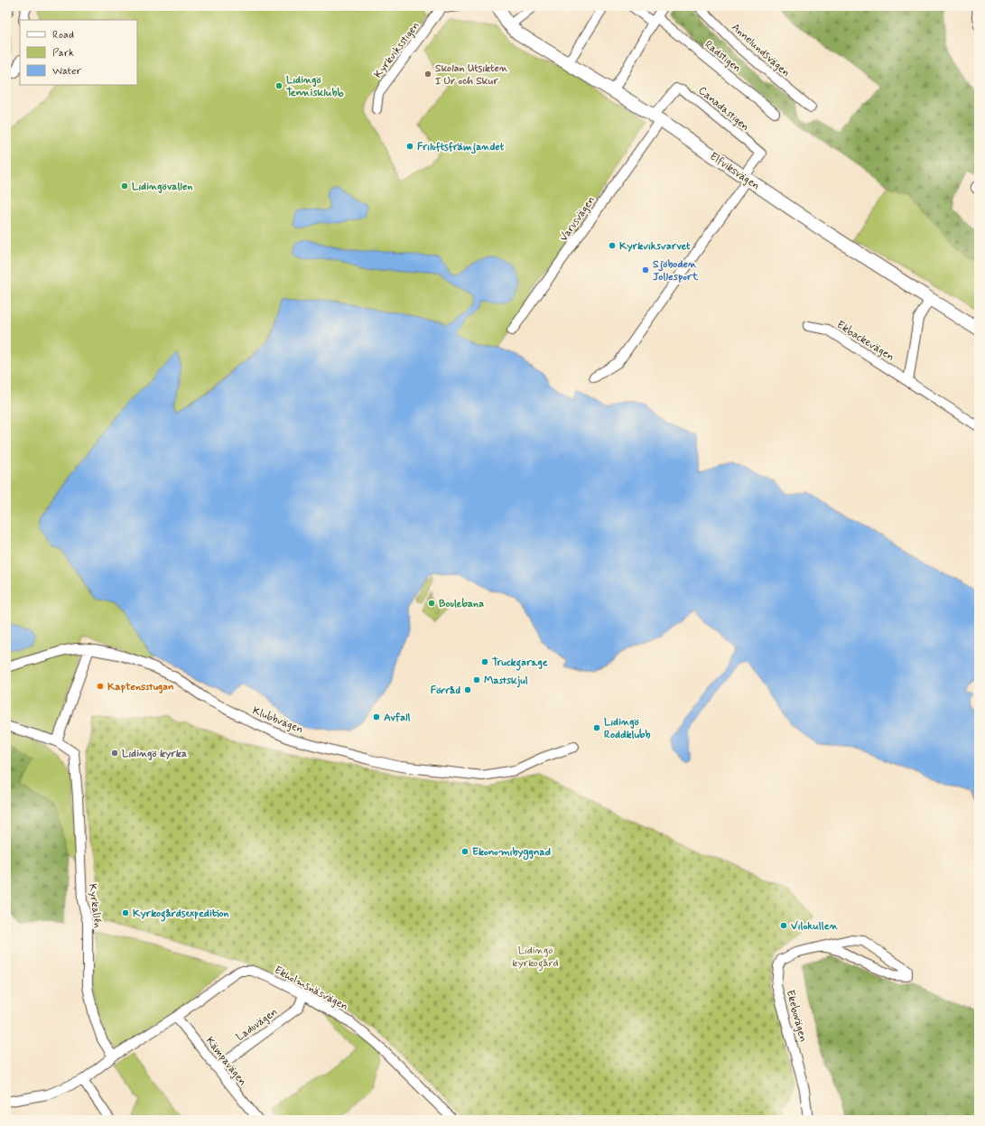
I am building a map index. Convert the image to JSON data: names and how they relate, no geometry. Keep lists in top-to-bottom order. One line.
{"streets":{"street":["Kyrkviksstigen","Annelundsvägen","Radstigen","Canadastigen","Elfviksvägen","Varvsvägen","Ekbackevägen","Klubbvägen","Kyrkallén","Ekholmsnäsvägen","Ekebovägen","Laduvägen","Kämpavägen"]},"crossings":[["Canadastigen","Elfviksvägen"],["Canadastigen","Varvsvägen"],["Elfviksvägen","Varvsvägen"],["Elfviksvägen","Ekbackevägen"],["Kyrkallén","Ekholmsnäsvägen"],["Ekholmsnäsvägen","Laduvägen"],["Ekholmsnäsvägen","Kämpavägen"],["Laduvägen","Kämpavägen"]],"parks":["Lidingö kyrkogård"],"places":["Skolan Utsikten I Ur och Skur","Lidingö Tennisklubb","Friluftsfrämjandet","Lidingövallen","Kyrkviksvarvet","Sjöboden Jollesport","Boulebana","Truckgarage","Mastskjul","Kaptensstugan","Förråd","Avfall","Lidingö Roddklubb","Lidingö kyrka","Ekonomibyggnad","Kyrkogårdsexpedition","Vilokullen"],"legend":["Road","Park","Water"]}
